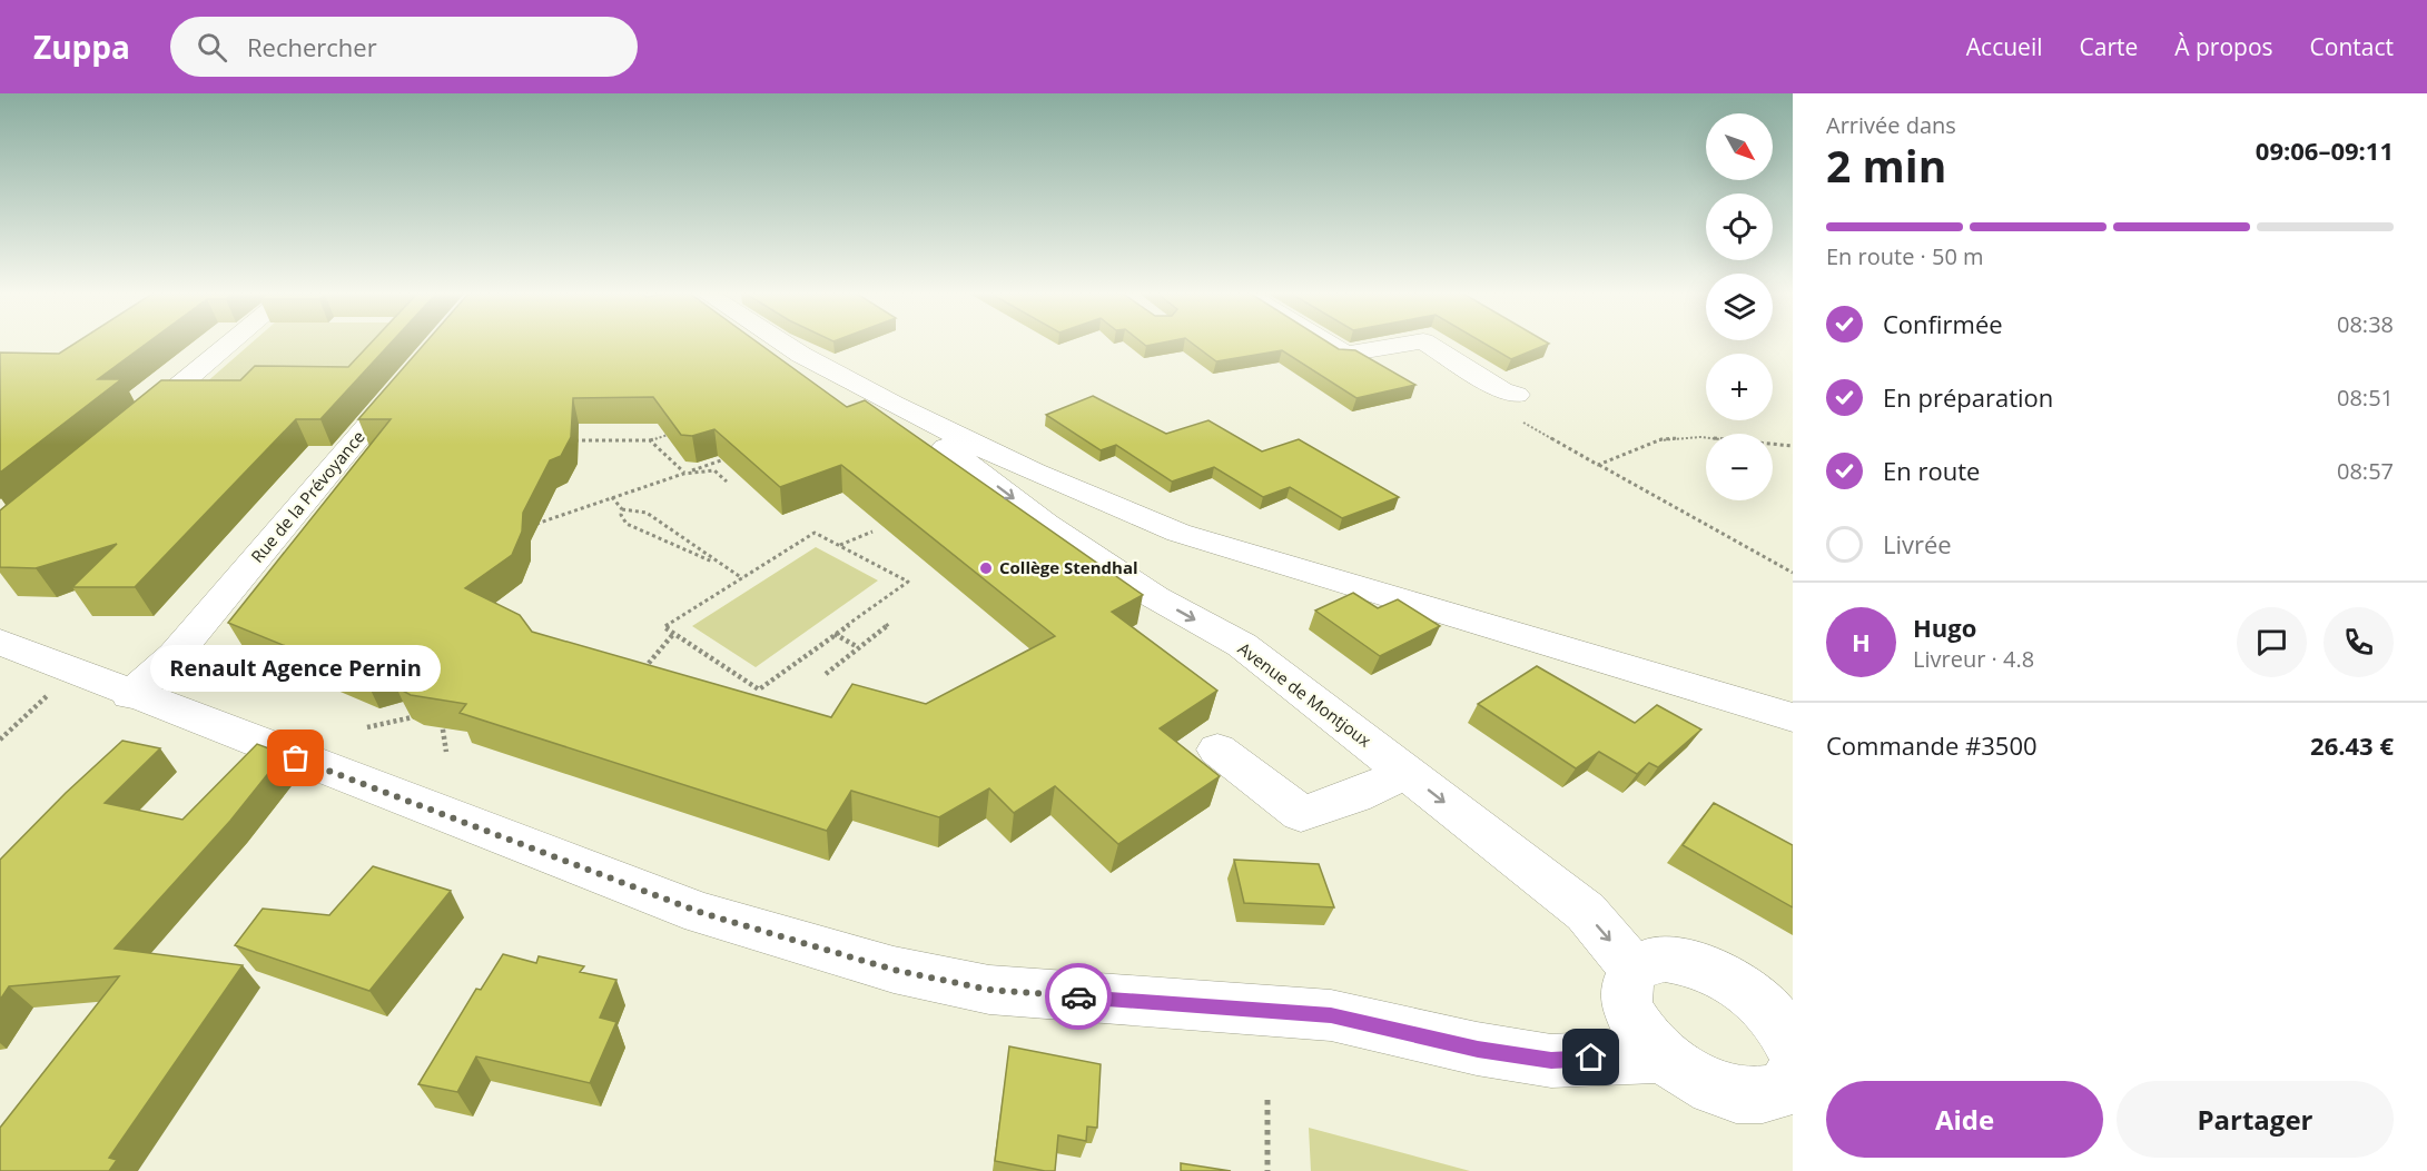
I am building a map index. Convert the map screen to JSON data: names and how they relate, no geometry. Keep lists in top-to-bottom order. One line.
{"streets":{"street":["Rue de la Prévoyance","Avenue de Montjoux"]},"places":["Collège Stendhal","Renault Agence Pernin"],"north":"bottom right","page":{"header":"Zuppa","search":"Rechercher","nav":["Accueil","Carte","À propos","Contact"],"heading":["2 min","Arrivée dans","09:06–09:11"],"panel":["Hugo","Livreur · 4.8","Commande #3500","26.43 €"],"map_buttons":["+","−"],"bar":"En route · 50 m","list":[["Confirmée","08:38"],["En préparation","08:51"],["En route","08:57"],"Livrée"],"round":"H","bubble":"Renault Agence Pernin","buttons":["Aide","Partager"]}}
